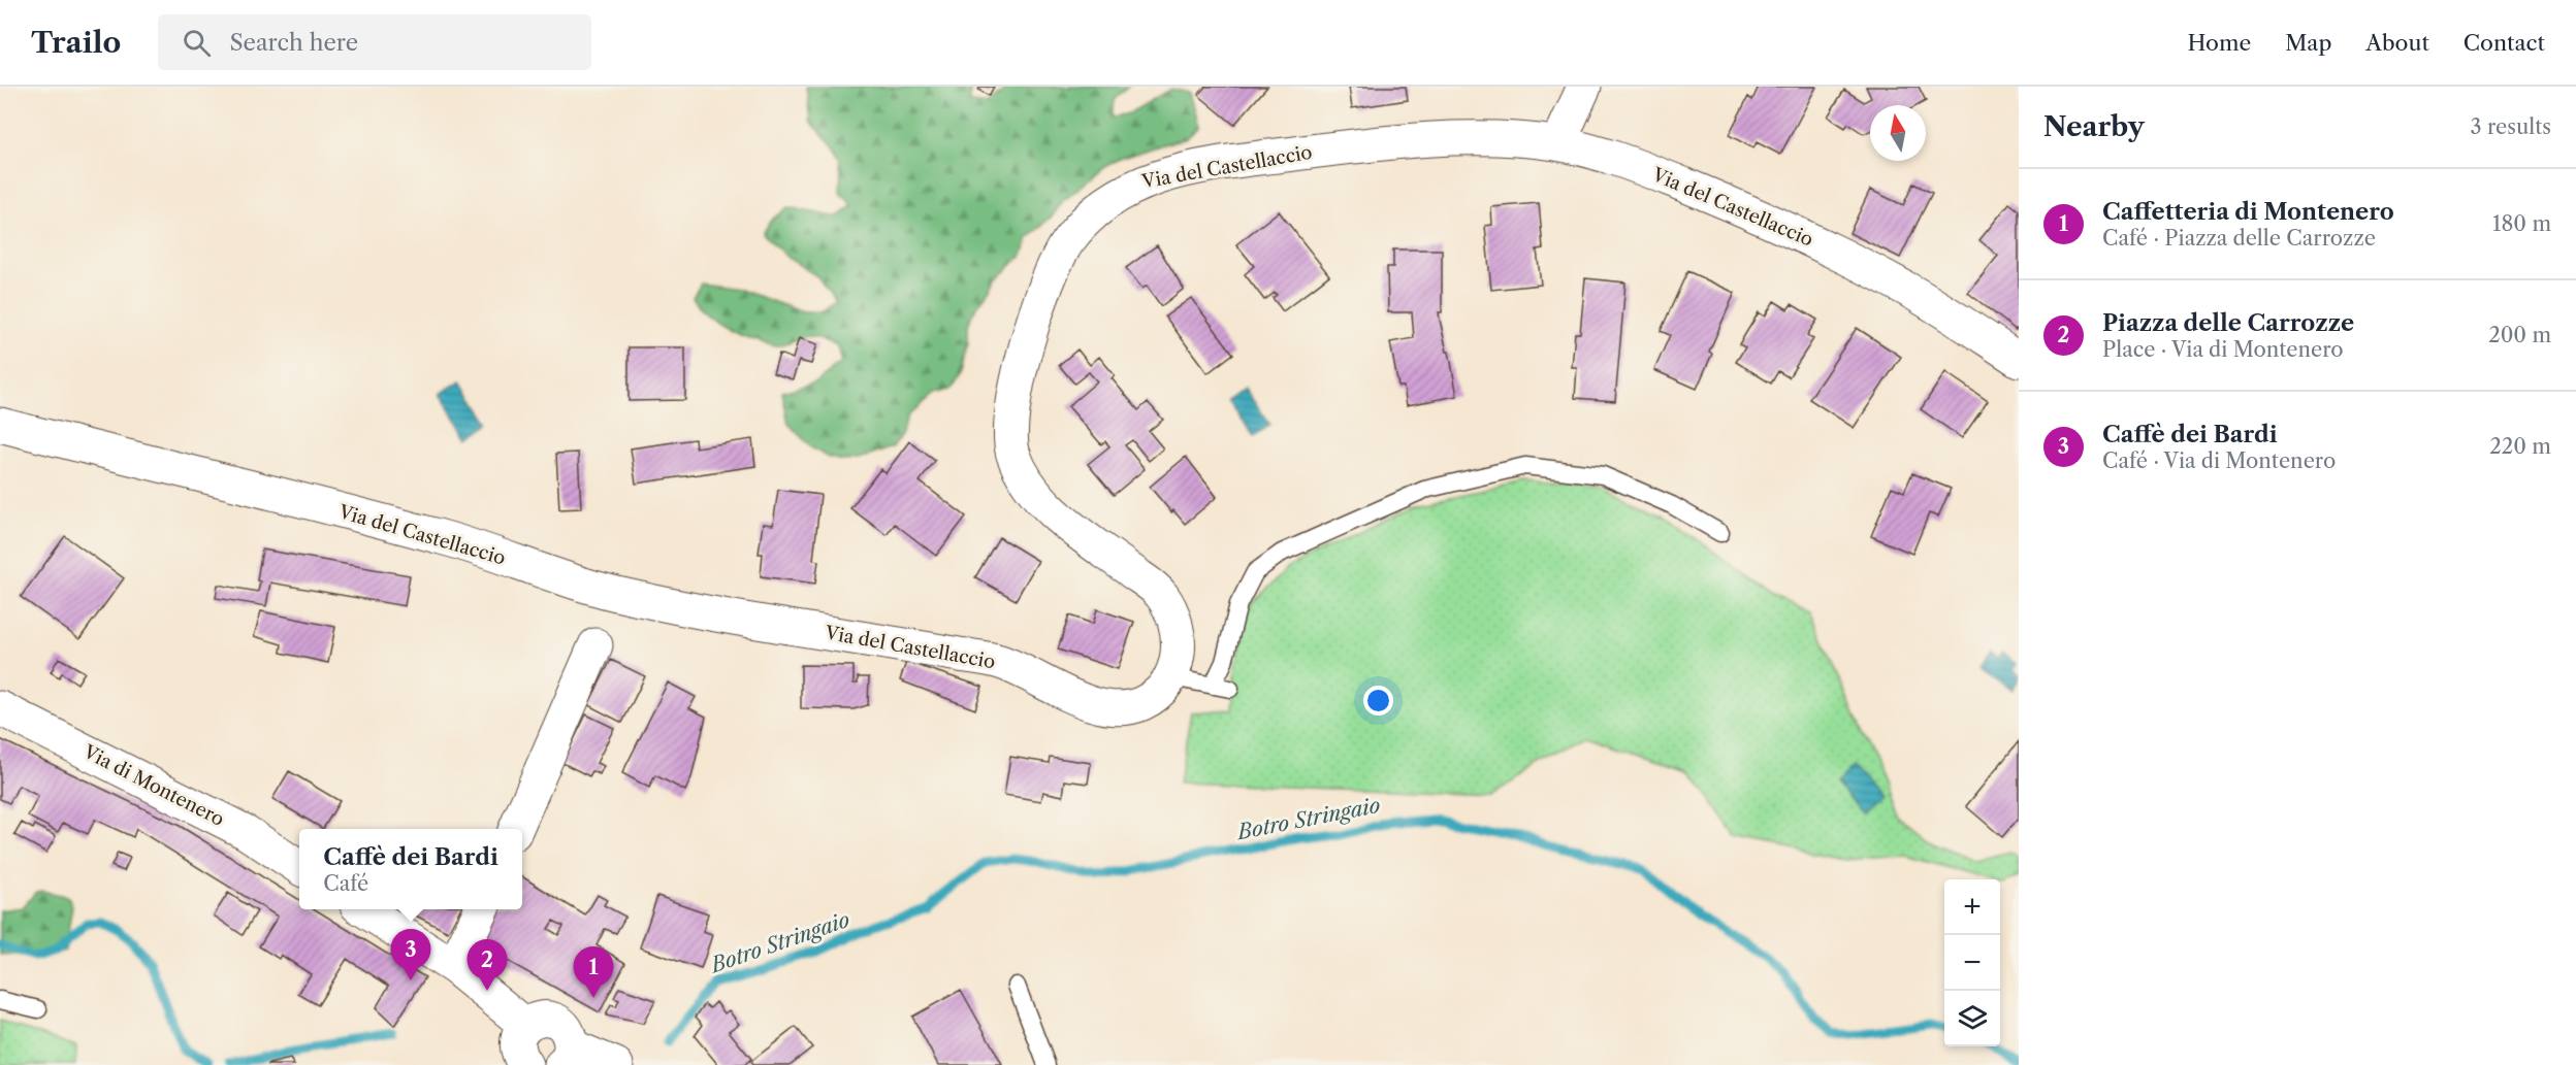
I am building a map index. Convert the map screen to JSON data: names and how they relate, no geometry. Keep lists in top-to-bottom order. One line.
{"streets":{"street":["Via del Castellaccio","Via di Montenero"]},"water":["Botro Stringaio"],"north":"top","page":{"header":"Trailo","search":"Search here","nav":["Home","Map","About","Contact"],"heading":["Nearby","3 results"],"list":[{"mark":"1","name":"Caffetteria di Montenero","note":"Café · Piazza delle Carrozze","value":"180 m"},{"mark":"2","name":"Piazza delle Carrozze","note":"Place · Via di Montenero","value":"200 m"},{"mark":"3","name":"Caffè dei Bardi","note":"Café · Via di Montenero","value":"220 m"}],"popup":["Caffè dei Bardi","Café"],"map_buttons":["+","−"],"pins":["3","2","1"]}}
